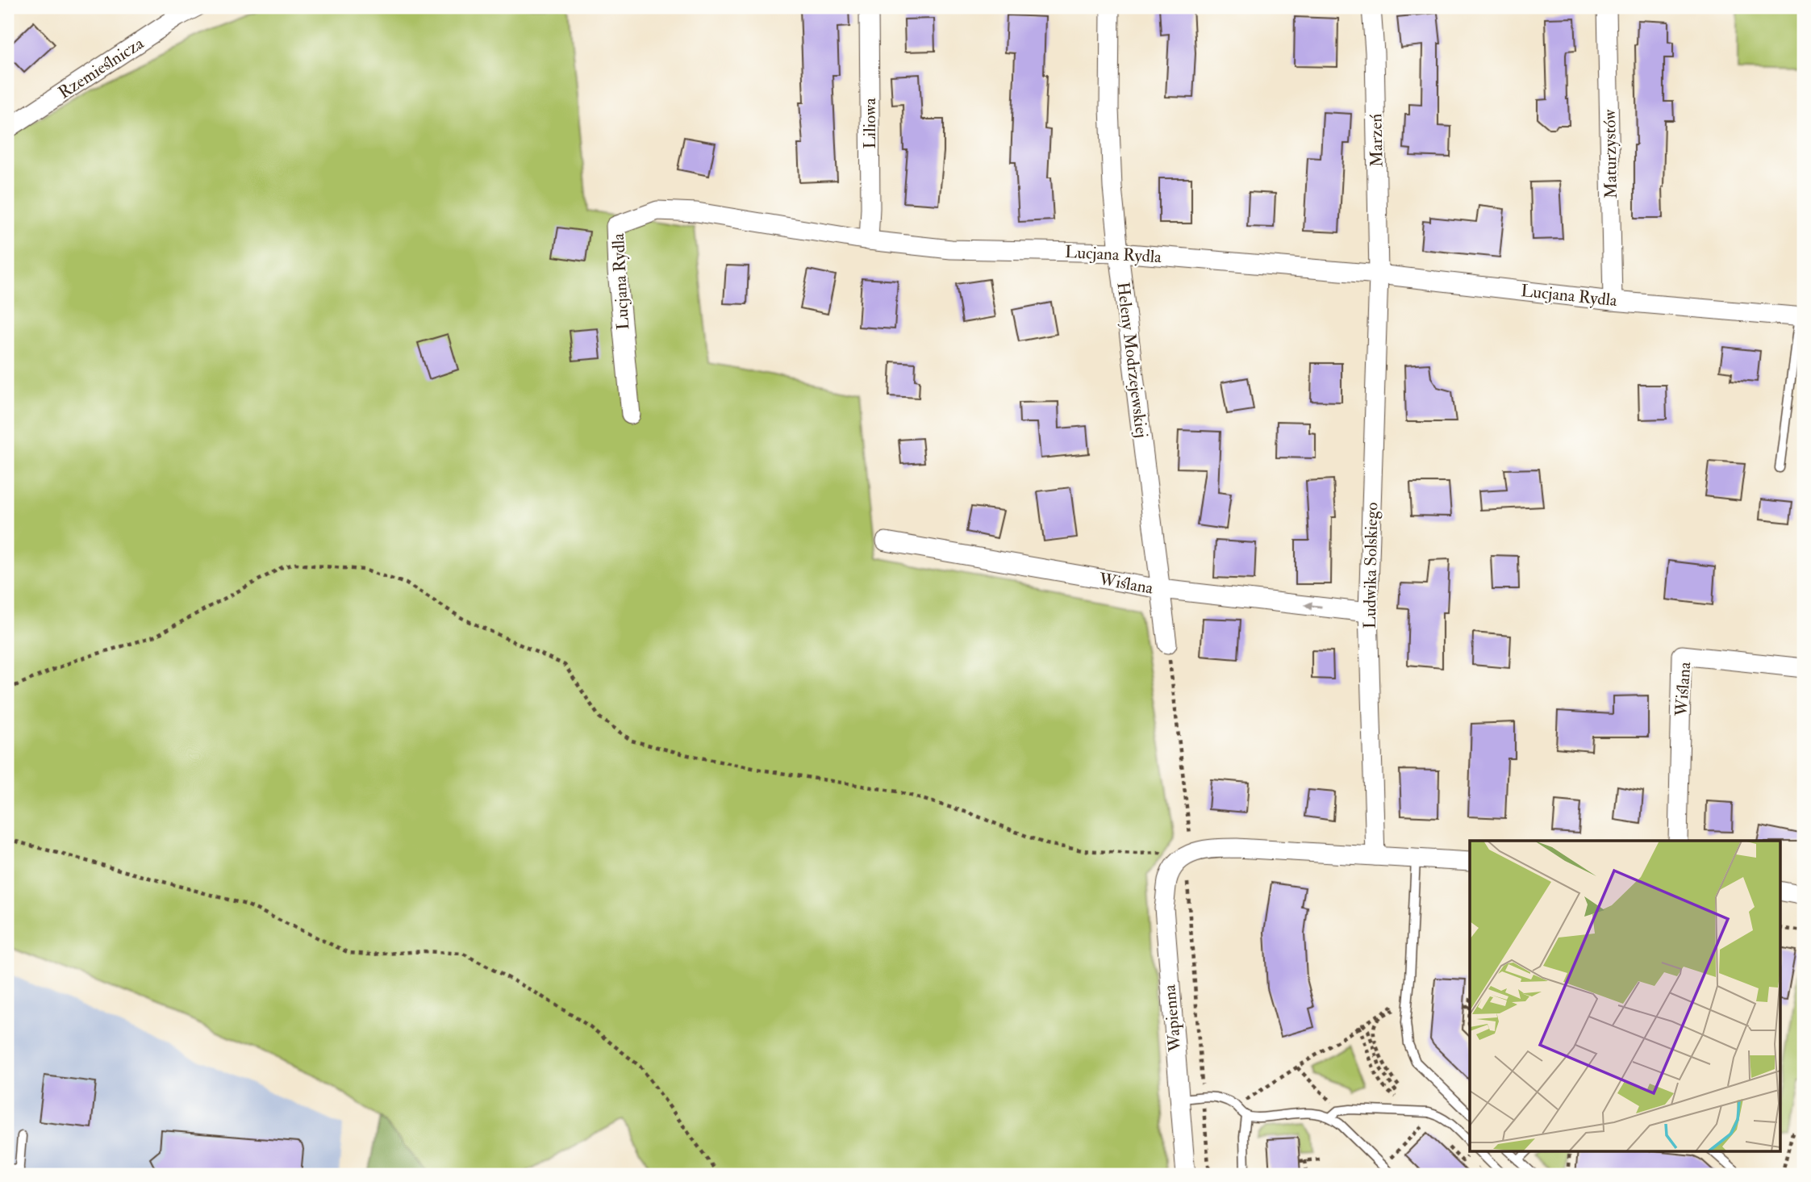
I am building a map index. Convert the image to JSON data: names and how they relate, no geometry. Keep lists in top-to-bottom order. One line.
{"streets":{"street":["Rzemieślnicza","Liliowa","Marzeń","Maturzystów","Lucjana Rydla","Heleny Modrzejewskiej","Ludwika Solskiego","Wiślana","Wapienna"]},"crossings":[["Liliowa","Lucjana Rydla"],["Marzeń","Lucjana Rydla"],["Marzeń","Ludwika Solskiego"],["Maturzystów","Lucjana Rydla"],["Lucjana Rydla","Heleny Modrzejewskiej"],["Lucjana Rydla","Ludwika Solskiego"],["Heleny Modrzejewskiej","Wiślana"],["Ludwika Solskiego","Wiślana"]]}
